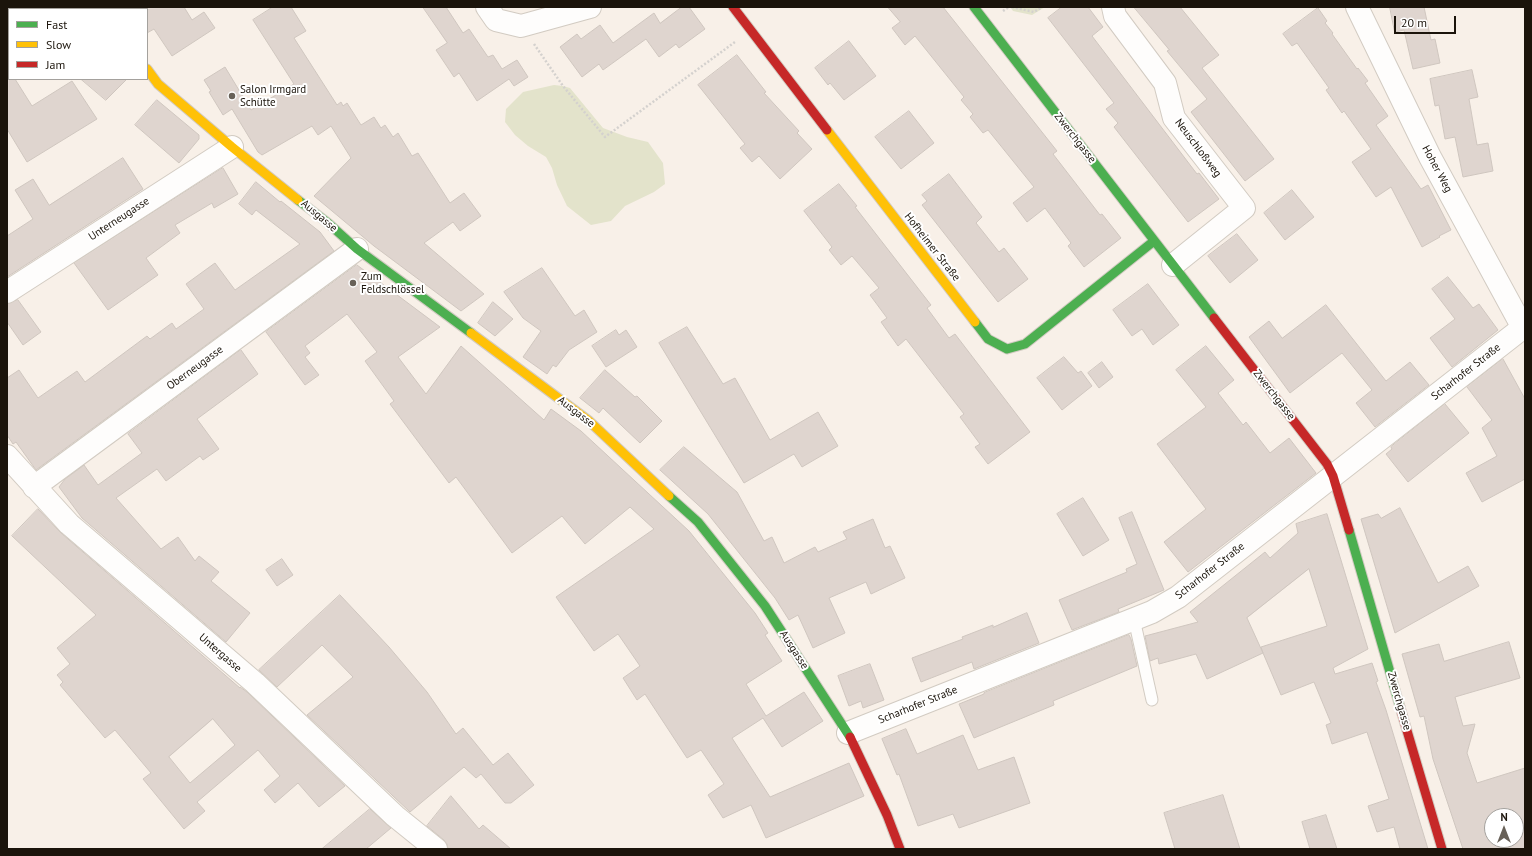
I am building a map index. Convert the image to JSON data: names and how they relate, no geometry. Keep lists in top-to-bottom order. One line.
{"streets":{"street":["Zwerchgasse","Neuschloßweg","Hoher Weg","Ausgasse","Unterneugasse","Hofheimer Straße","Oberneugasse","Scharhofer Straße","Untergasse"]},"crossings":[["Zwerchgasse","Neuschloßweg"],["Zwerchgasse","Hofheimer Straße"],["Zwerchgasse","Scharhofer Straße"],["Hoher Weg","Scharhofer Straße"],["Ausgasse","Unterneugasse"],["Ausgasse","Oberneugasse"],["Ausgasse","Scharhofer Straße"],["Oberneugasse","Untergasse"]],"places":["Salon Irmgard Schütte","Zum Feldschlössel"],"legend":["Fast","Slow","Jam"],"scale_bar":"20 m","north":"top"}
